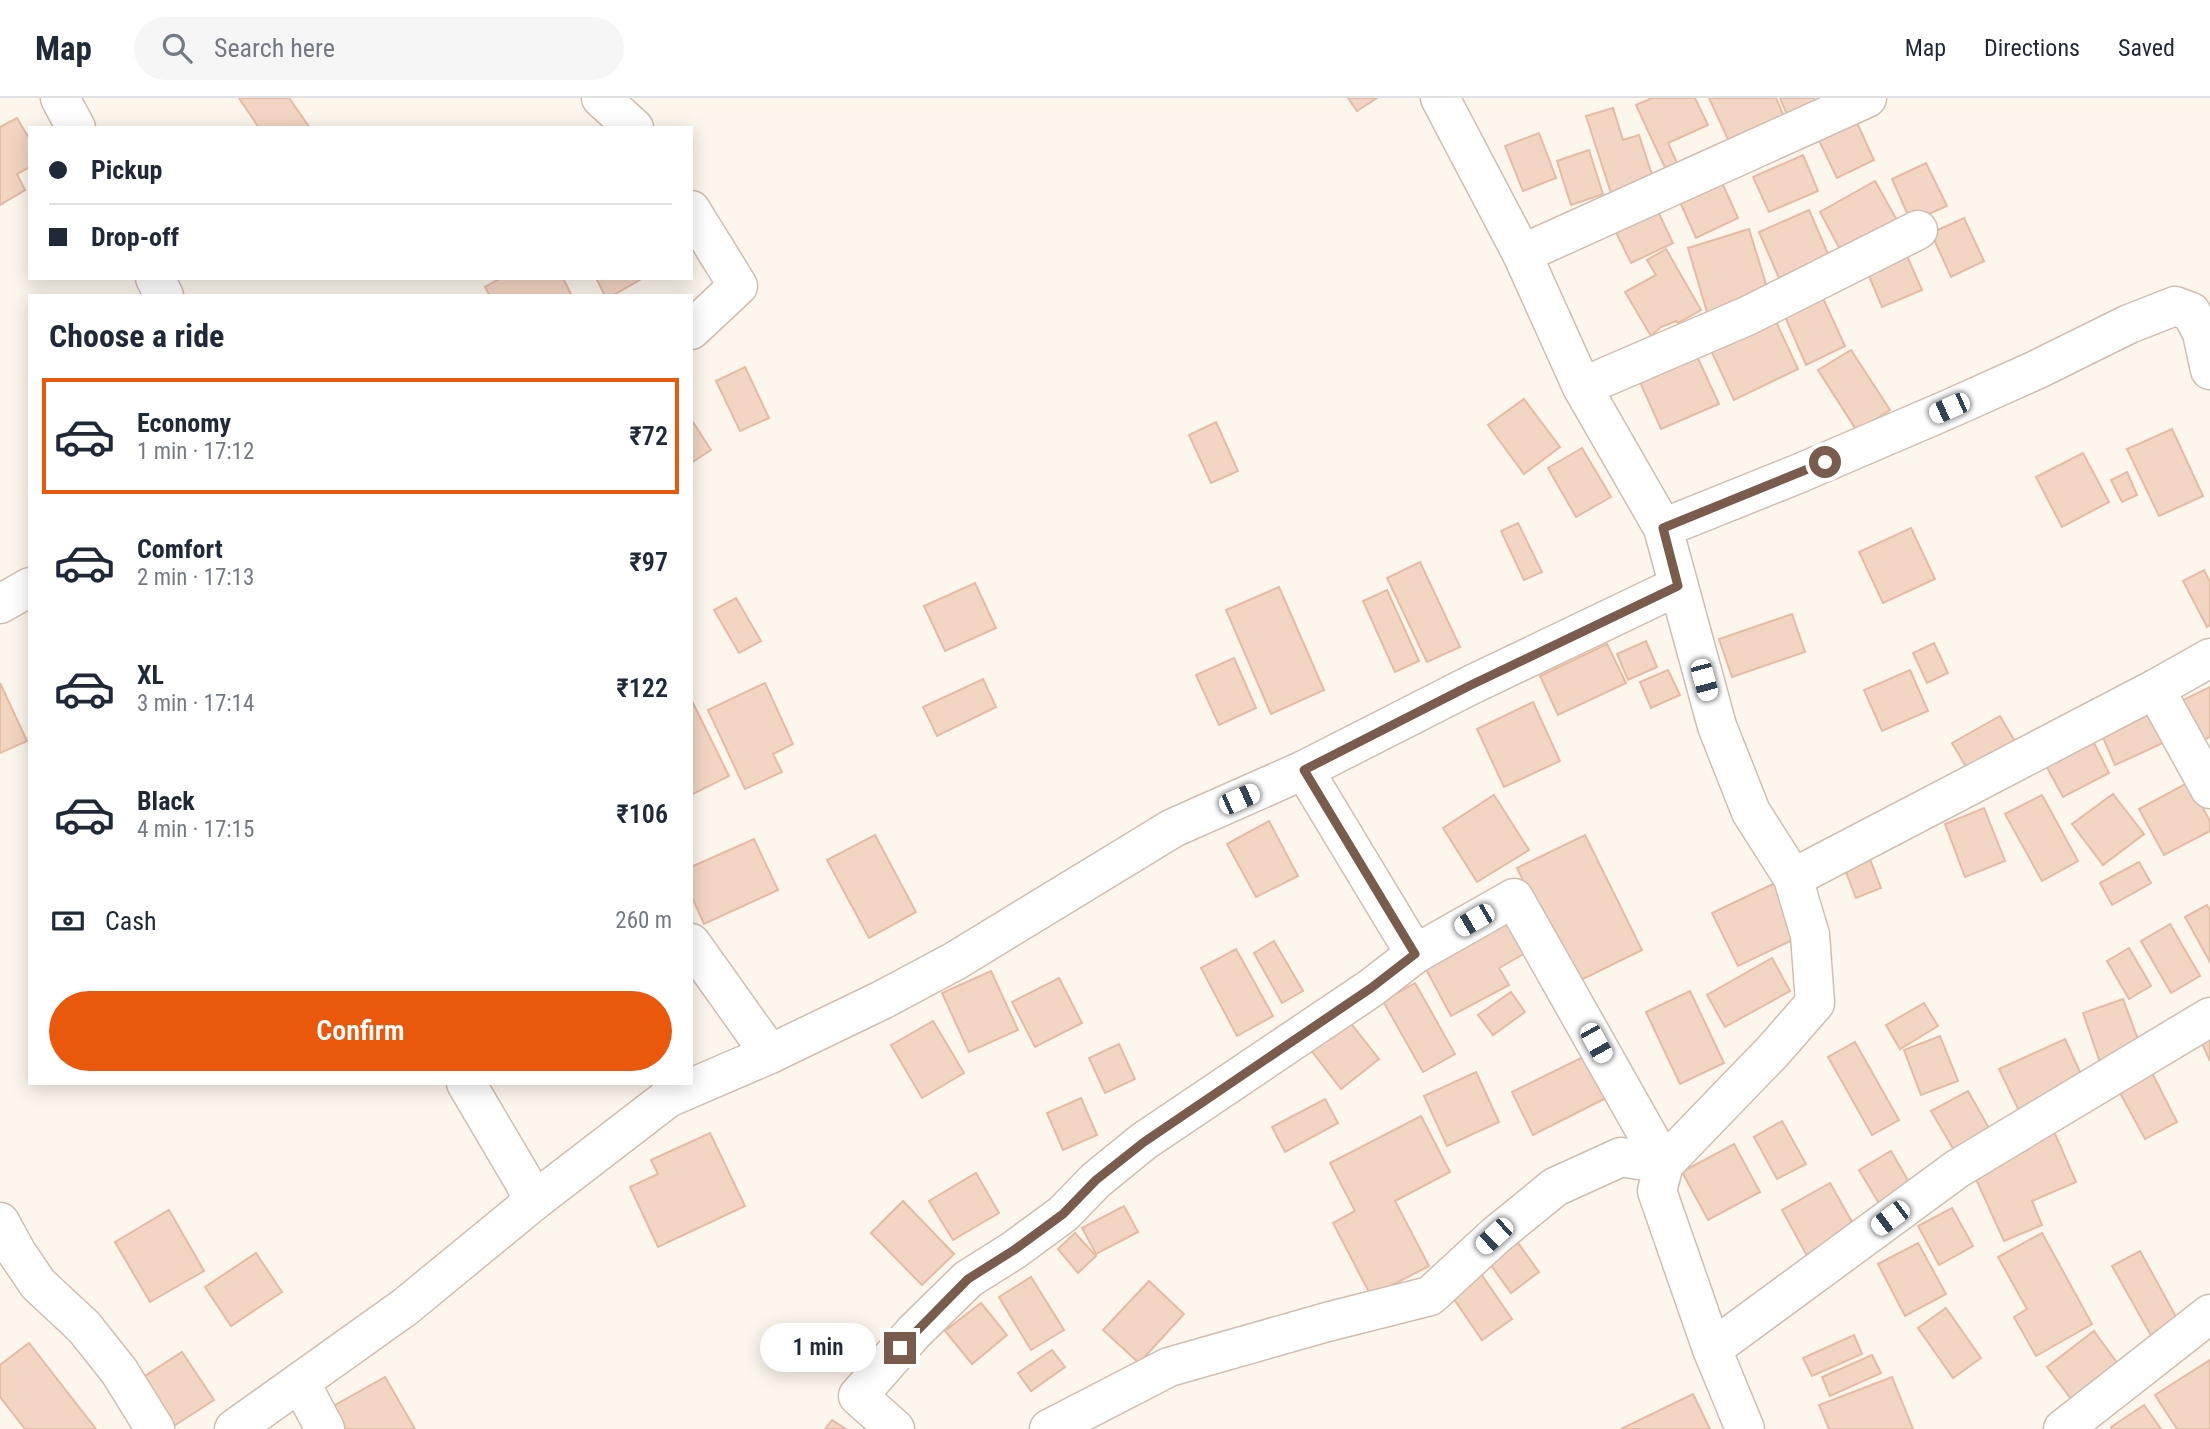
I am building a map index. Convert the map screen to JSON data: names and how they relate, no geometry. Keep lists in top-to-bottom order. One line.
{"page":{"header":"Map","search":"Search here","nav":["Map","Directions","Saved"],"banner":["Pickup","Drop-off"],"heading":"Choose a ride","list":[{"name":"Economy","note":"1 min · 17:12","value":"₹72"},{"name":"Comfort","note":"2 min · 17:13","value":"₹97"},{"name":"XL","note":"3 min · 17:14","value":"₹122"},{"name":"Black","note":"4 min · 17:15","value":"₹106"}],"pay":["Cash","260 m"],"buttons":"Confirm","bubble":"1 min"}}
